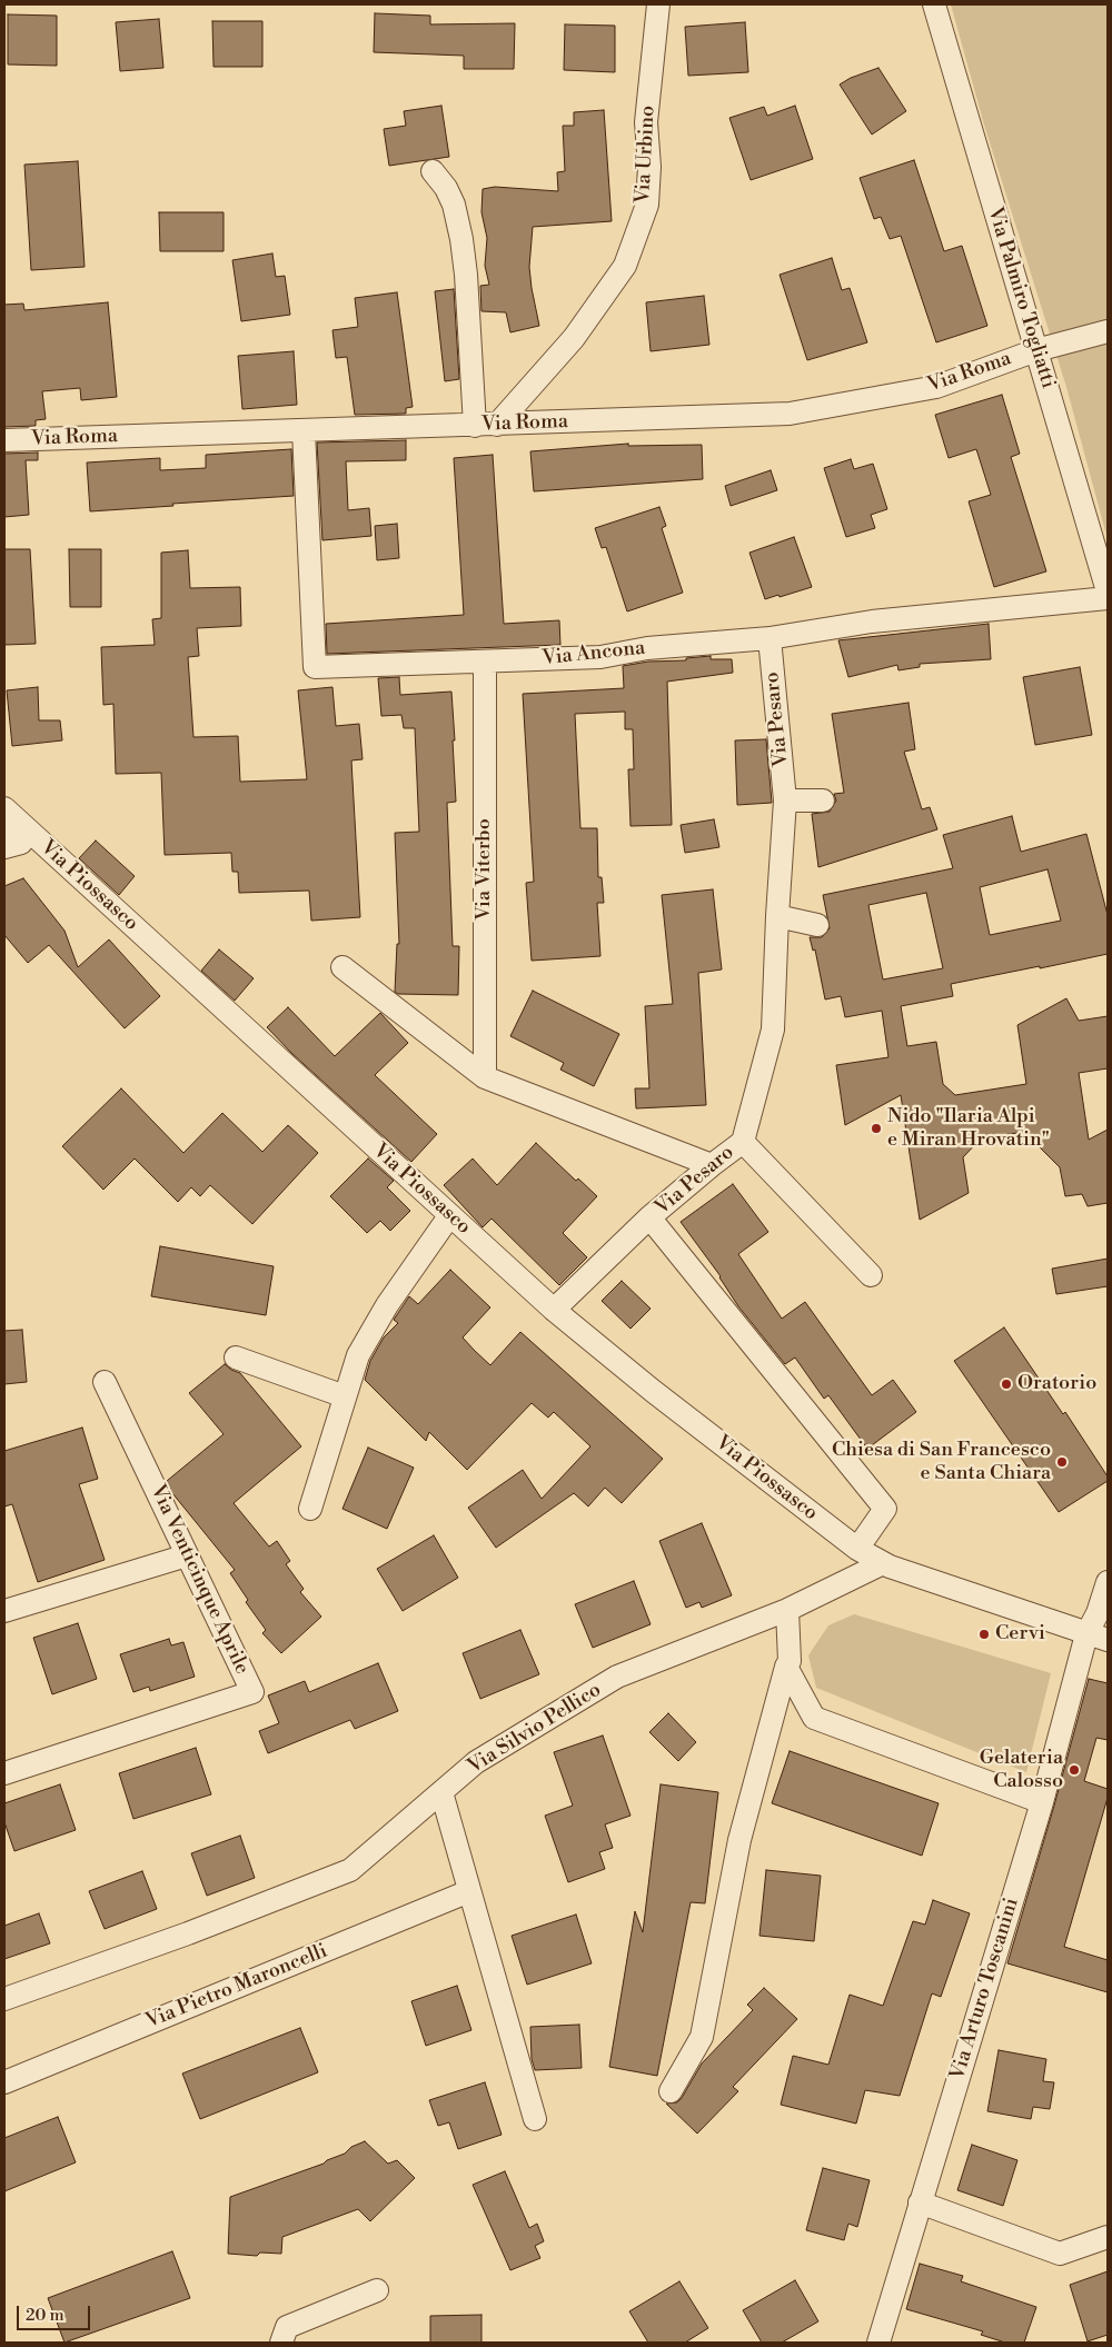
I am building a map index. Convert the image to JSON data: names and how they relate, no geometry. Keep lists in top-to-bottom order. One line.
{"streets":{"street":["Via Urbino","Via Palmiro Togliatti","Via Roma","Via Ancona","Via Pesaro","Via Viterbo","Via Piossasco","Via Venticinque Aprile","Via Silvio Pellico","Via Pietro Maroncelli","Via Arturo Toscanini"]},"crossings":[["Via Urbino","Via Roma"],["Via Palmiro Togliatti","Via Roma"],["Via Roma","Via Ancona"],["Via Ancona","Via Pesaro"],["Via Ancona","Via Viterbo"],["Via Pesaro","Via Piossasco"],["Via Piossasco","Via Silvio Pellico"],["Via Piossasco","Via Arturo Toscanini"]],"places":["Nido \"Ilaria Alpi e Miran Hrovatin\"","Oratorio","Chiesa di San Francesco e Santa Chiara","Cervi","Gelateria Calosso"],"scale_bar":"20 m"}
